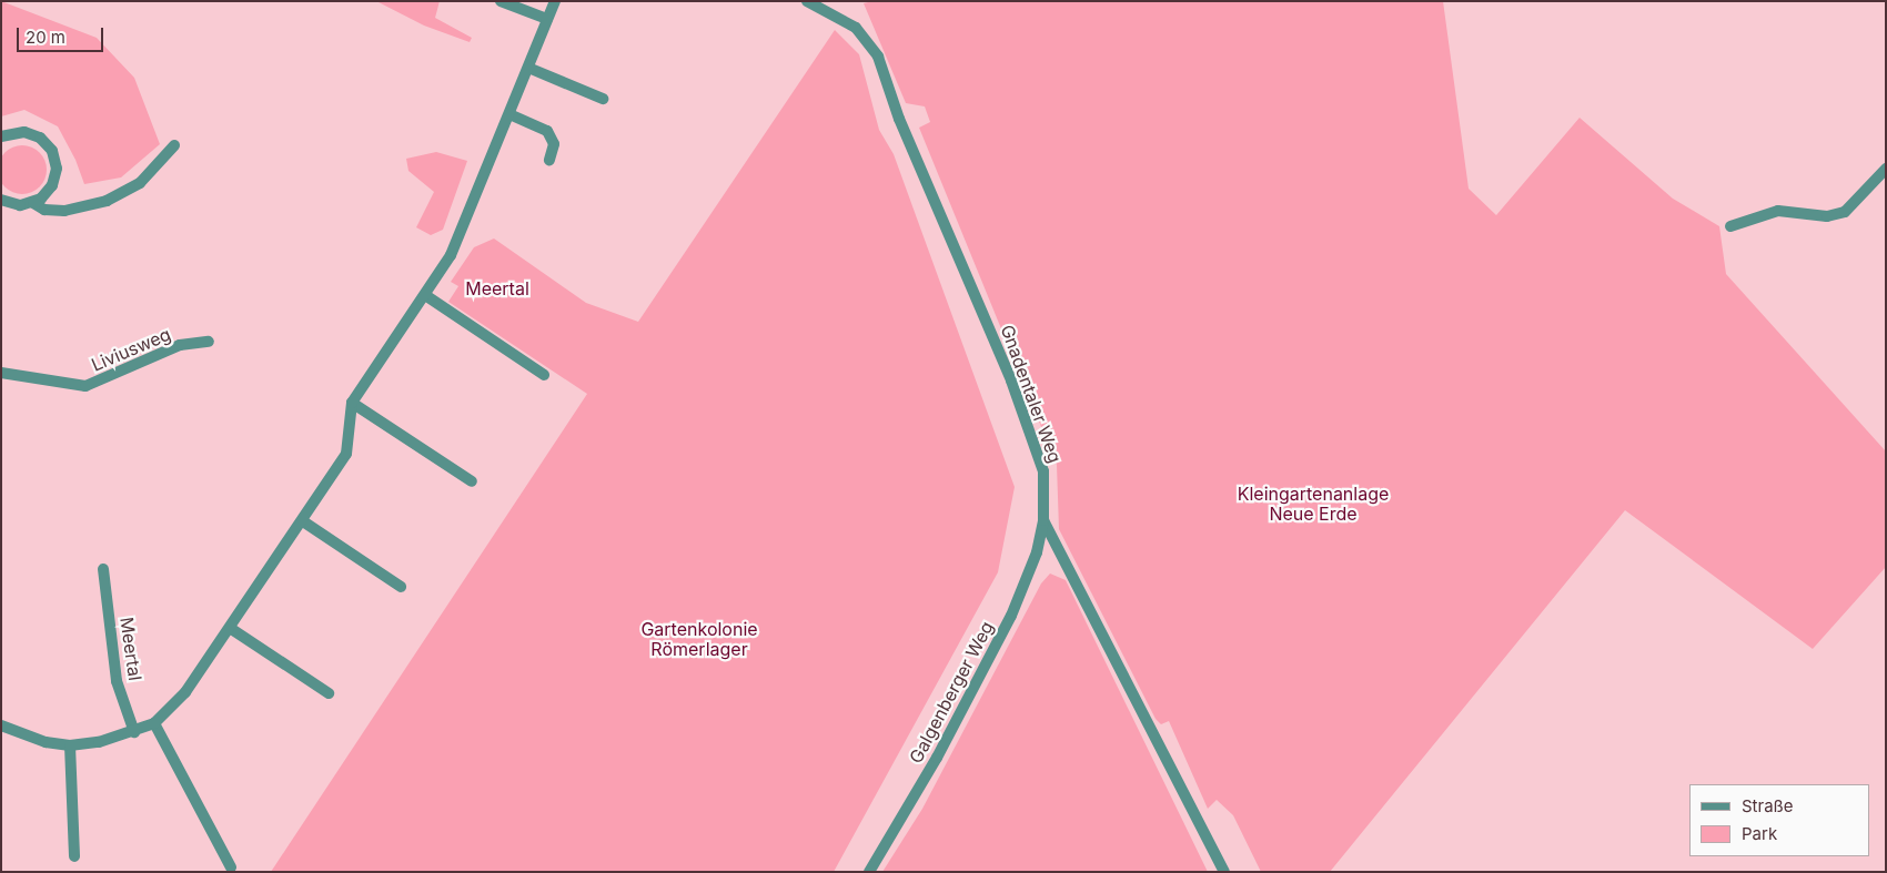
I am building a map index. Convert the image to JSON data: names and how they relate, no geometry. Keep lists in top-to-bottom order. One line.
{"streets":{"street":["Liviusweg","Gnadentaler Weg","Meertal","Galgenberger Weg"]},"crossings":[["Gnadentaler Weg","Galgenberger Weg"]],"parks":["Meertal","Kleingartenanlage Neue Erde","Gartenkolonie Römerlager"],"legend":["Straße","Park"],"scale_bar":"20 m"}
